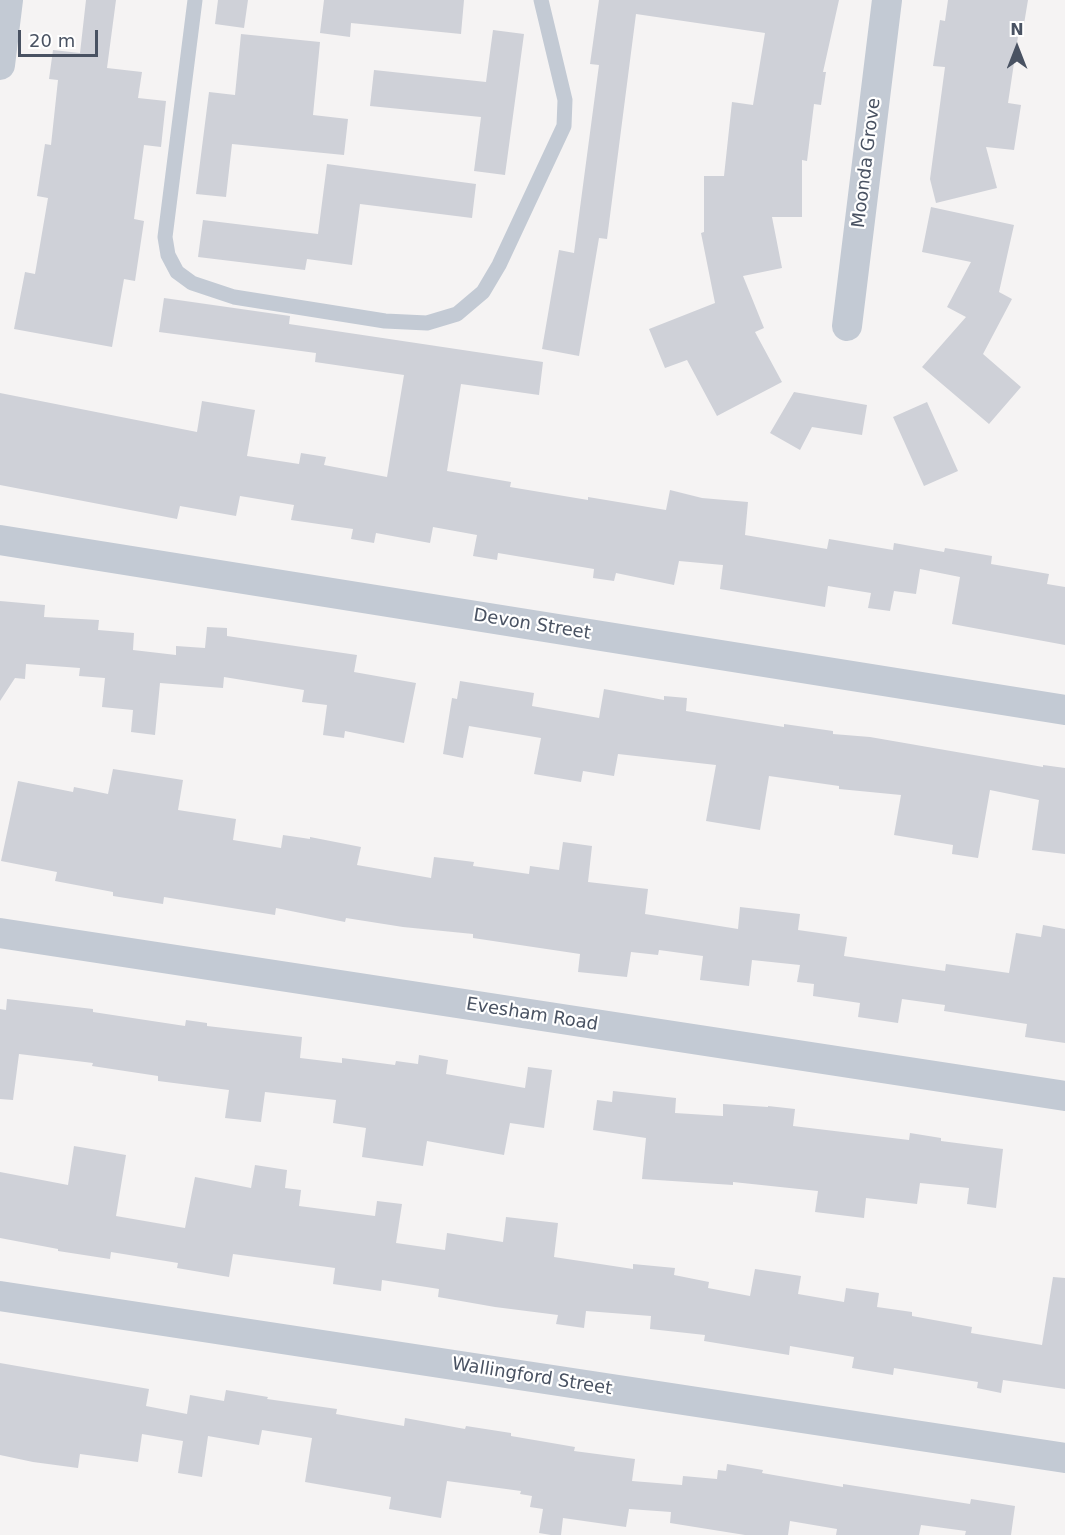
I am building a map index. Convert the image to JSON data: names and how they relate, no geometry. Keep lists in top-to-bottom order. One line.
{"streets":{"street":["Moonda Grove","Devon Street","Evesham Road","Wallingford Street"]},"scale_bar":"20 m","north":"top"}
